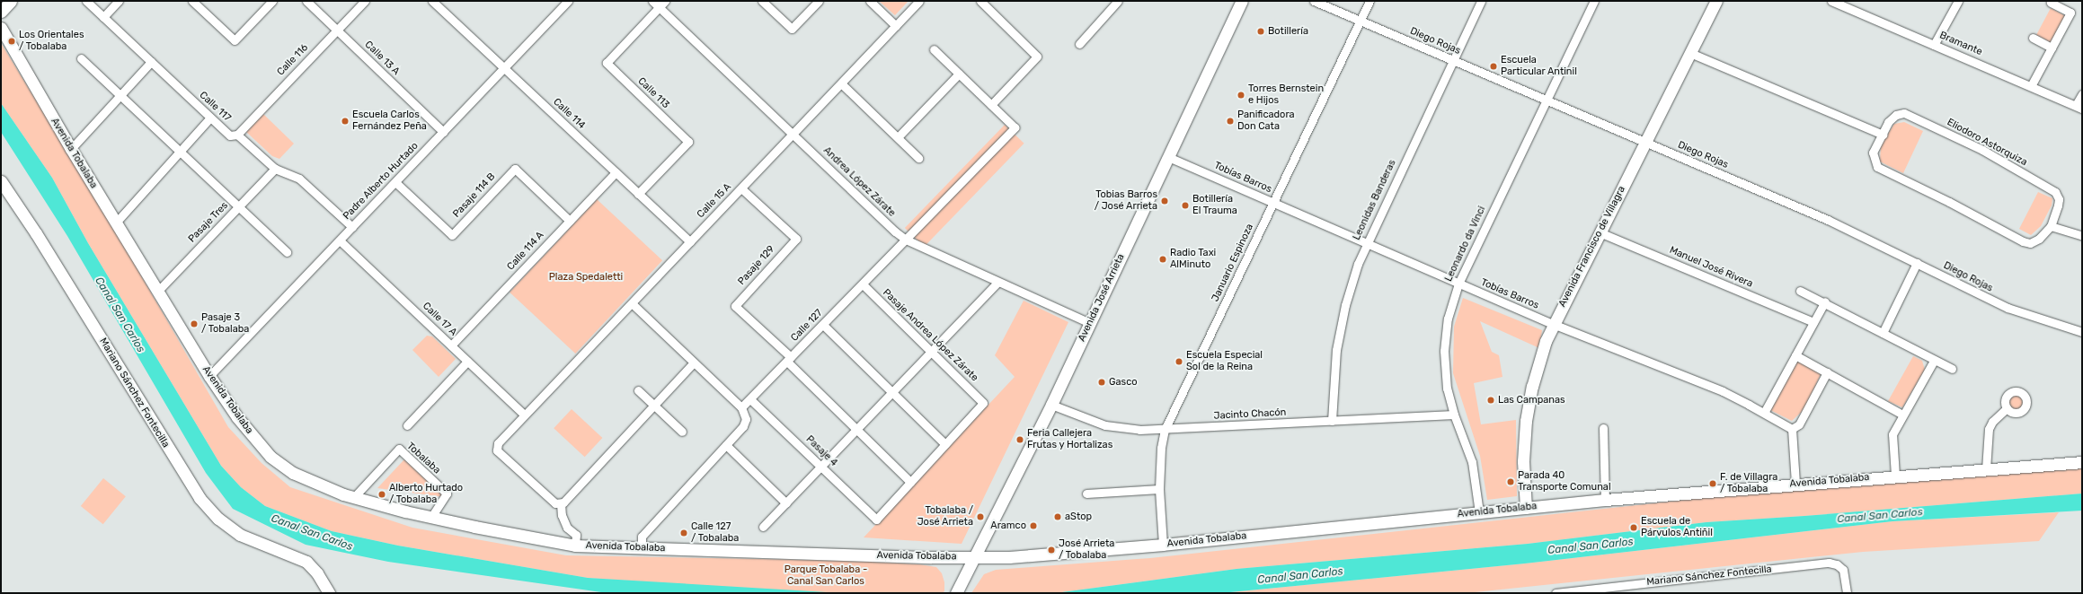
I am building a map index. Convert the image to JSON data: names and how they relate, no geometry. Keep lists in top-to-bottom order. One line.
{"streets":{"main road":["Avenida Tobalaba","Avenida Francisco de Villagra","Avenida José Arrieta","Mariano Sánchez Fontecilla"],"street":["Diego Rojas","Bramante","Calle 13 A","Calle 116","Calle 113","Calle 117","Calle 114","Eliodoro Astorquiza","Tobías Barros","Padre Alberto Hurtado","Andrea López Zárate","Pasaje 114 B","Leonidas Banderas","Calle 15 A","Pasaje Tres","Leonardo da Vinci","Calle 114 A","Januario Espinoza","Pasaje 129","Manuel José Rivera","Calle 17 A","Calle 127","Pasaje Andrea López Zárate","Jacinto Chacón","Pasaje 4","Tobalaba"]},"crossings":[["Diego Rojas","Leonidas Banderas"],["Diego Rojas","Leonardo da Vinci"],["Diego Rojas","Avenida Francisco de Villagra"],["Diego Rojas","Januario Espinoza"],["Calle 13 A","Calle 116"],["Calle 13 A","Padre Alberto Hurtado"],["Calle 116","Calle 117"],["Calle 113","Calle 114"],["Calle 113","Andrea López Zárate"],["Calle 117","Padre Alberto Hurtado"],["Calle 117","Pasaje Tres"],["Calle 114","Padre Alberto Hurtado"],["Calle 114","Calle 15 A"],["Calle 114","Calle 114 A"],["Avenida Tobalaba","Padre Alberto Hurtado"],["Avenida Tobalaba","Pasaje Tres"],["Avenida Tobalaba","Leonardo da Vinci"],["Avenida Tobalaba","Avenida Francisco de Villagra"],["Avenida Tobalaba","Januario Espinoza"],["Avenida Tobalaba","Avenida José Arrieta"],["Avenida Tobalaba","Tobalaba"],["Tobías Barros","Leonidas Banderas"],["Tobías Barros","Leonardo da Vinci"],["Tobías Barros","Avenida Francisco de Villagra"],["Tobías Barros","Januario Espinoza"],["Tobías Barros","Avenida José Arrieta"],["Padre Alberto Hurtado","Pasaje 114 B"],["Padre Alberto Hurtado","Calle 17 A"],["Andrea López Zárate","Calle 15 A"],["Andrea López Zárate","Avenida José Arrieta"],["Andrea López Zárate","Calle 127"],["Pasaje 114 B","Calle 114 A"],["Leonidas Banderas","Jacinto Chacón"],["Calle 15 A","Pasaje 129"],["Calle 15 A","Calle 17 A"],["Leonardo da Vinci","Jacinto Chacón"],["Avenida Francisco de Villagra","Manuel José Rivera"],["Calle 114 A","Calle 17 A"],["Januario Espinoza","Jacinto Chacón"],["Pasaje 129","Calle 127"],["Pasaje 129","Pasaje 4"],["Avenida José Arrieta","Jacinto Chacón"],["Calle 127","Pasaje Andrea López Zárate"],["Calle 127","Pasaje 4"]],"water":["Canal San Carlos"],"parks":["Plaza Spedaletti","Parque Tobalaba - Canal San Carlos"],"places":["Botillería","Los Orientales / Tobalaba","Escuela Particular Antinil","Torres Bernstein e Hijos","Escuela Carlos Fernández Peña","Panificadora Don Cata","Tobias Barros / José Arrieta","Botillería El Trauma","Radio Taxi AlMinuto","Pasaje 3 / Tobalaba","Escuela Especial Sol de la Reina","Gasco","Las Campanas","Feria Callejera Frutas y Hortalizas","Parada 40 Transporte Comunal","F. de Villagra / Tobalaba","Alberto Hurtado / Tobalaba","Tobalaba / José Arrieta","aStop","Aramco","Escuela de Párvulos Antiñil","Calle 127 / Tobalaba","José Arrieta / Tobalaba"]}
